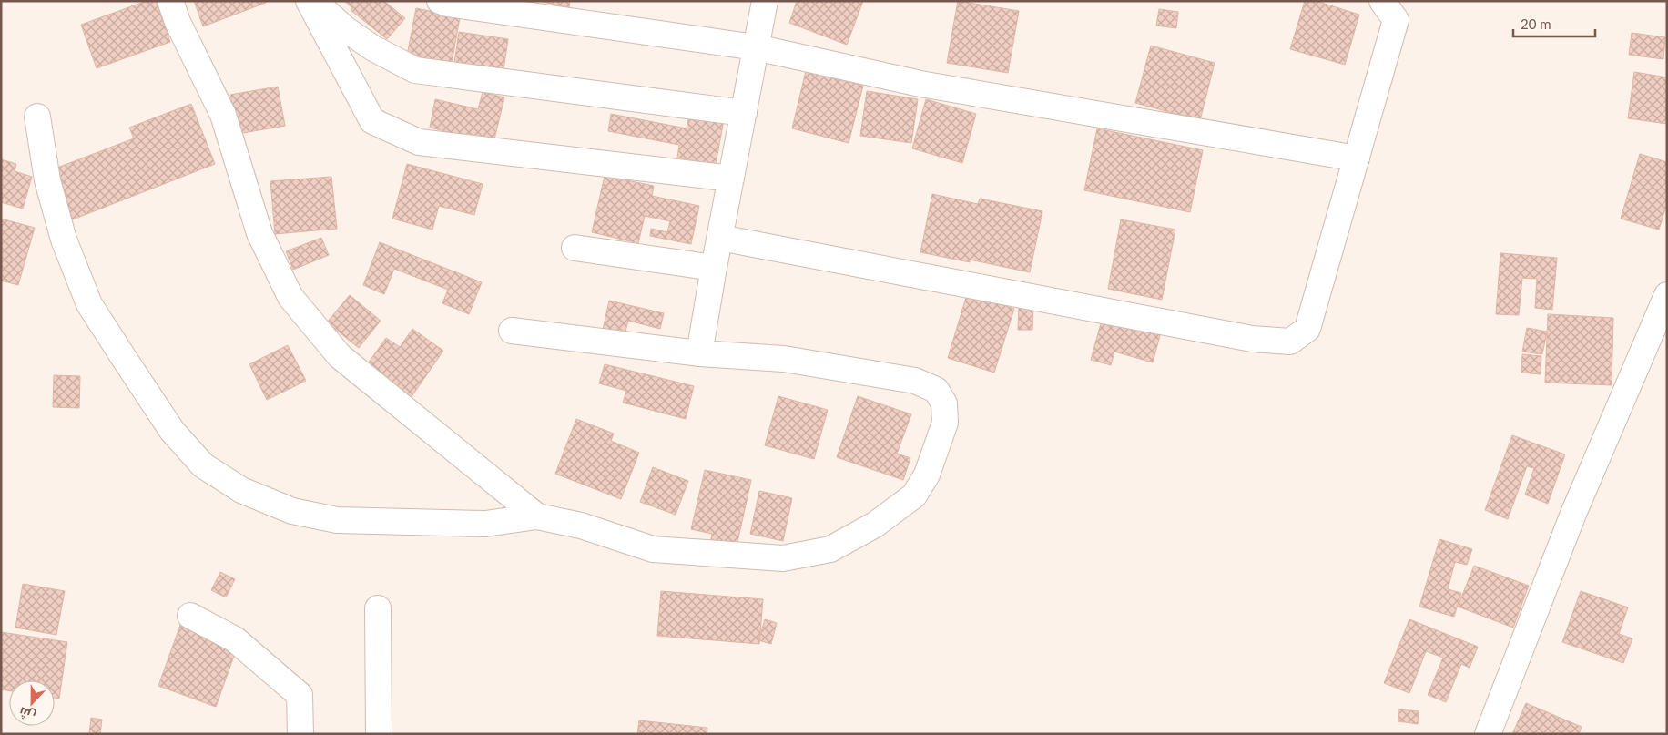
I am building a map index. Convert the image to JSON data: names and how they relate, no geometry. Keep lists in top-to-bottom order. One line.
{"scale_bar":"20 m","north":"bottom"}
